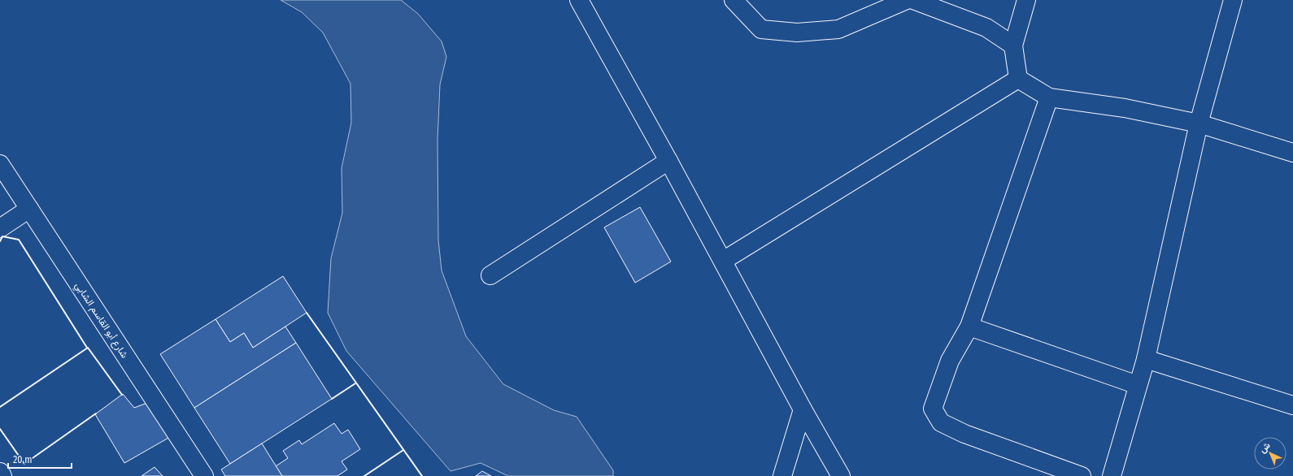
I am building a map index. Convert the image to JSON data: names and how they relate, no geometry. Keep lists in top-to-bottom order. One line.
{"streets":{"street":["شارع أبو القاسم الشابي"]},"scale_bar":"20 m","north":"top left"}
